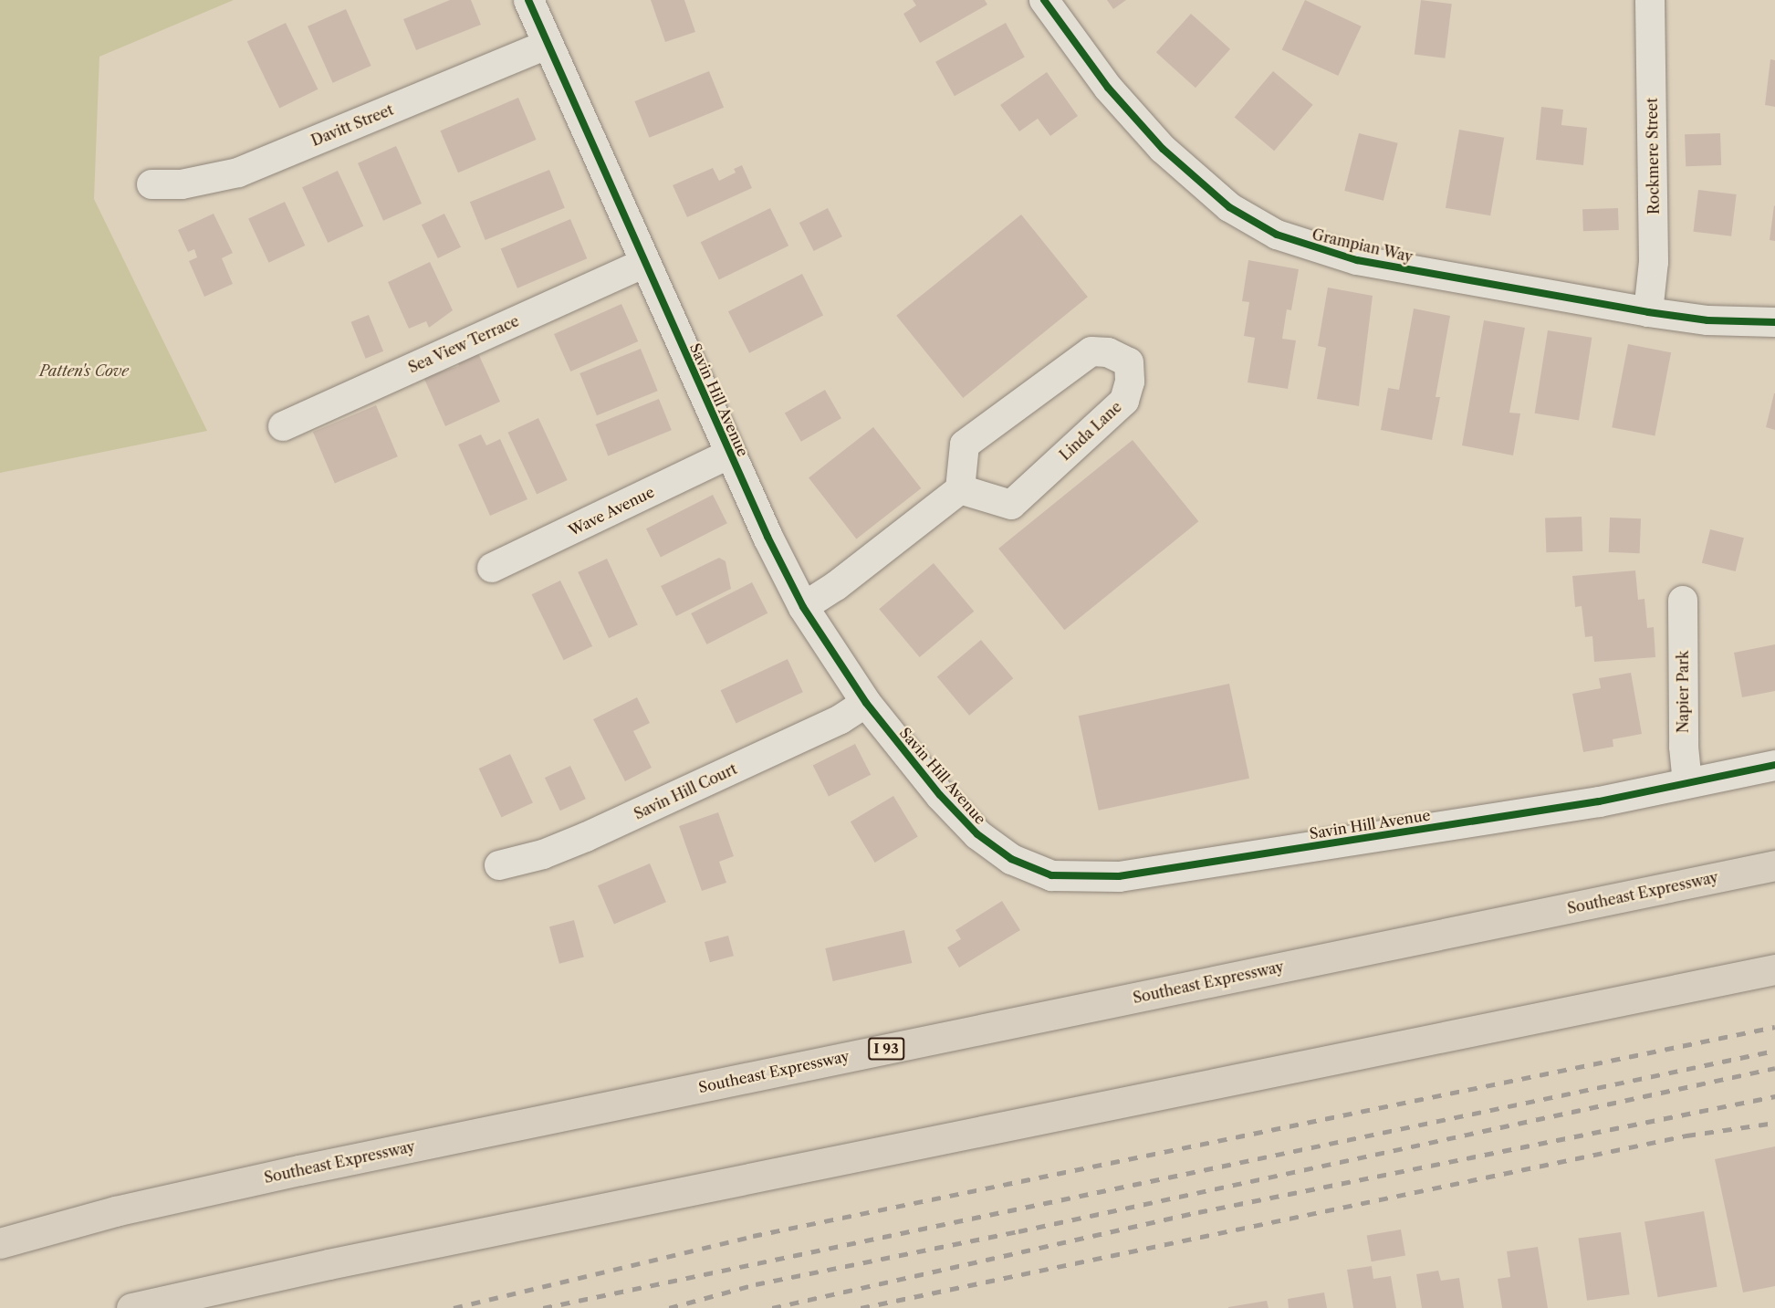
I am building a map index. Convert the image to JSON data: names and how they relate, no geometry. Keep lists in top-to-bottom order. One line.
{"streets":{"highway":["Southeast Expressway","I 93"],"street":["Davitt Street","Rockmere Street","Grampian Way","Sea View Terrace","Savin Hill Avenue","Linda Lane","Wave Avenue","Napier Park","Savin Hill Court"]},"crossings":[["Davitt Street","Savin Hill Avenue"],["Rockmere Street","Grampian Way"],["Sea View Terrace","Savin Hill Avenue"],["Savin Hill Avenue","Wave Avenue"],["Savin Hill Avenue","Napier Park"],["Savin Hill Avenue","Savin Hill Court"]],"parks":["Patten's Cove"]}
